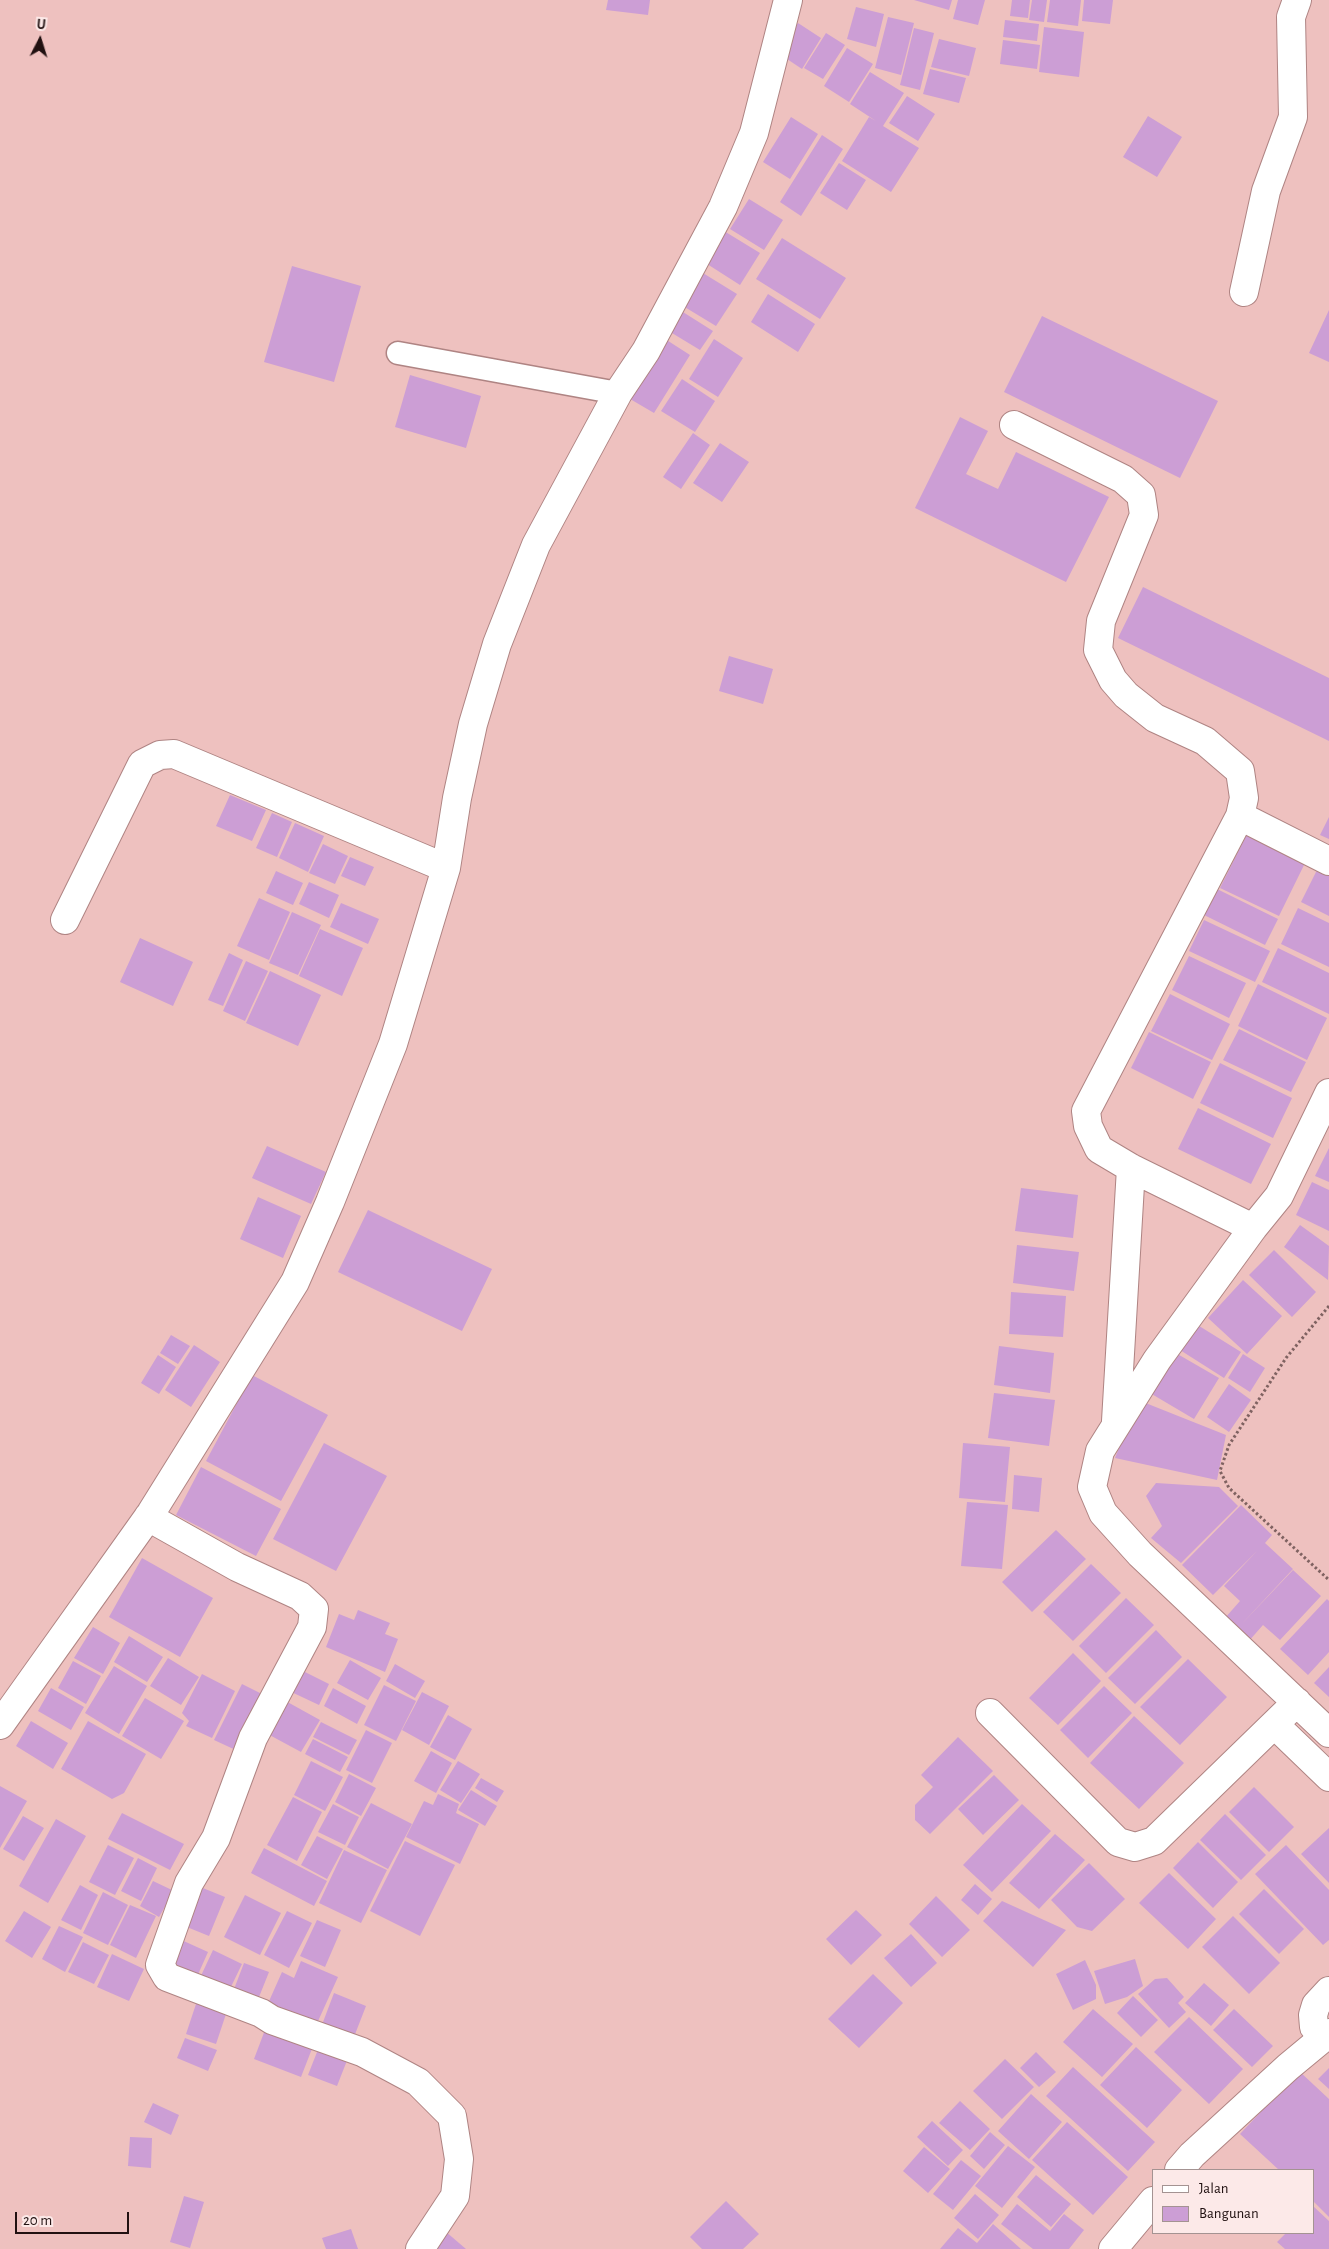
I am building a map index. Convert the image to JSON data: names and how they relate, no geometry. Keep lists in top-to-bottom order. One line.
{"legend":["Jalan","Bangunan"],"scale_bar":"20 m","north":"top"}
